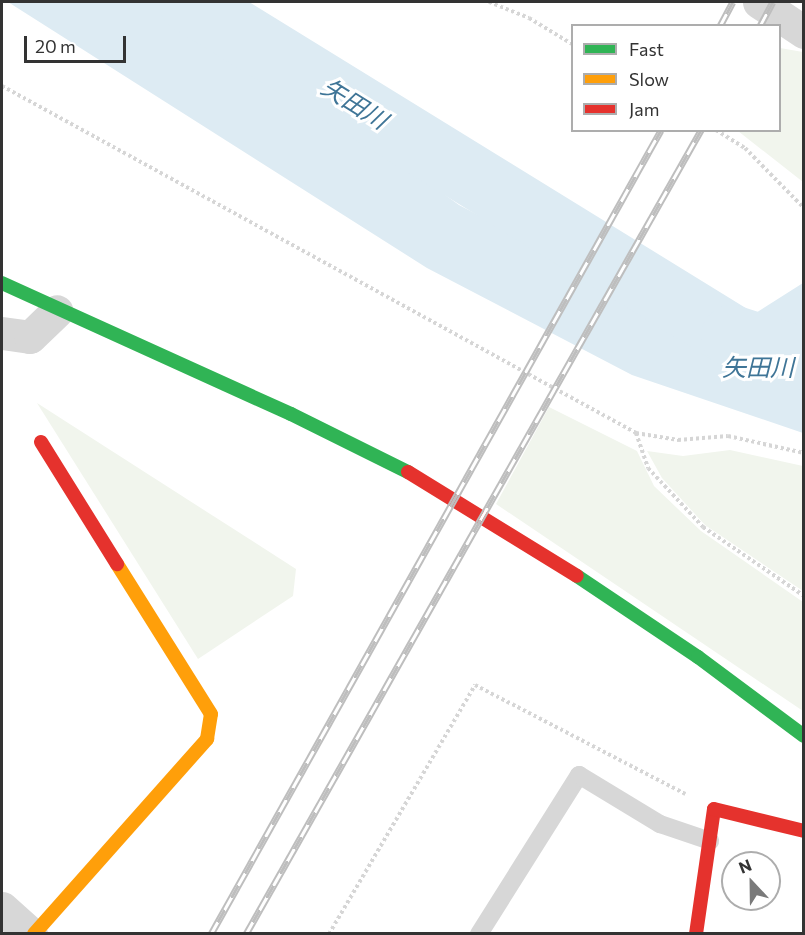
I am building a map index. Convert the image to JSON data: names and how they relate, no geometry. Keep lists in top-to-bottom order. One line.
{"water":["矢田川"],"legend":["Fast","Slow","Jam"],"scale_bar":"20 m","north":"top"}
